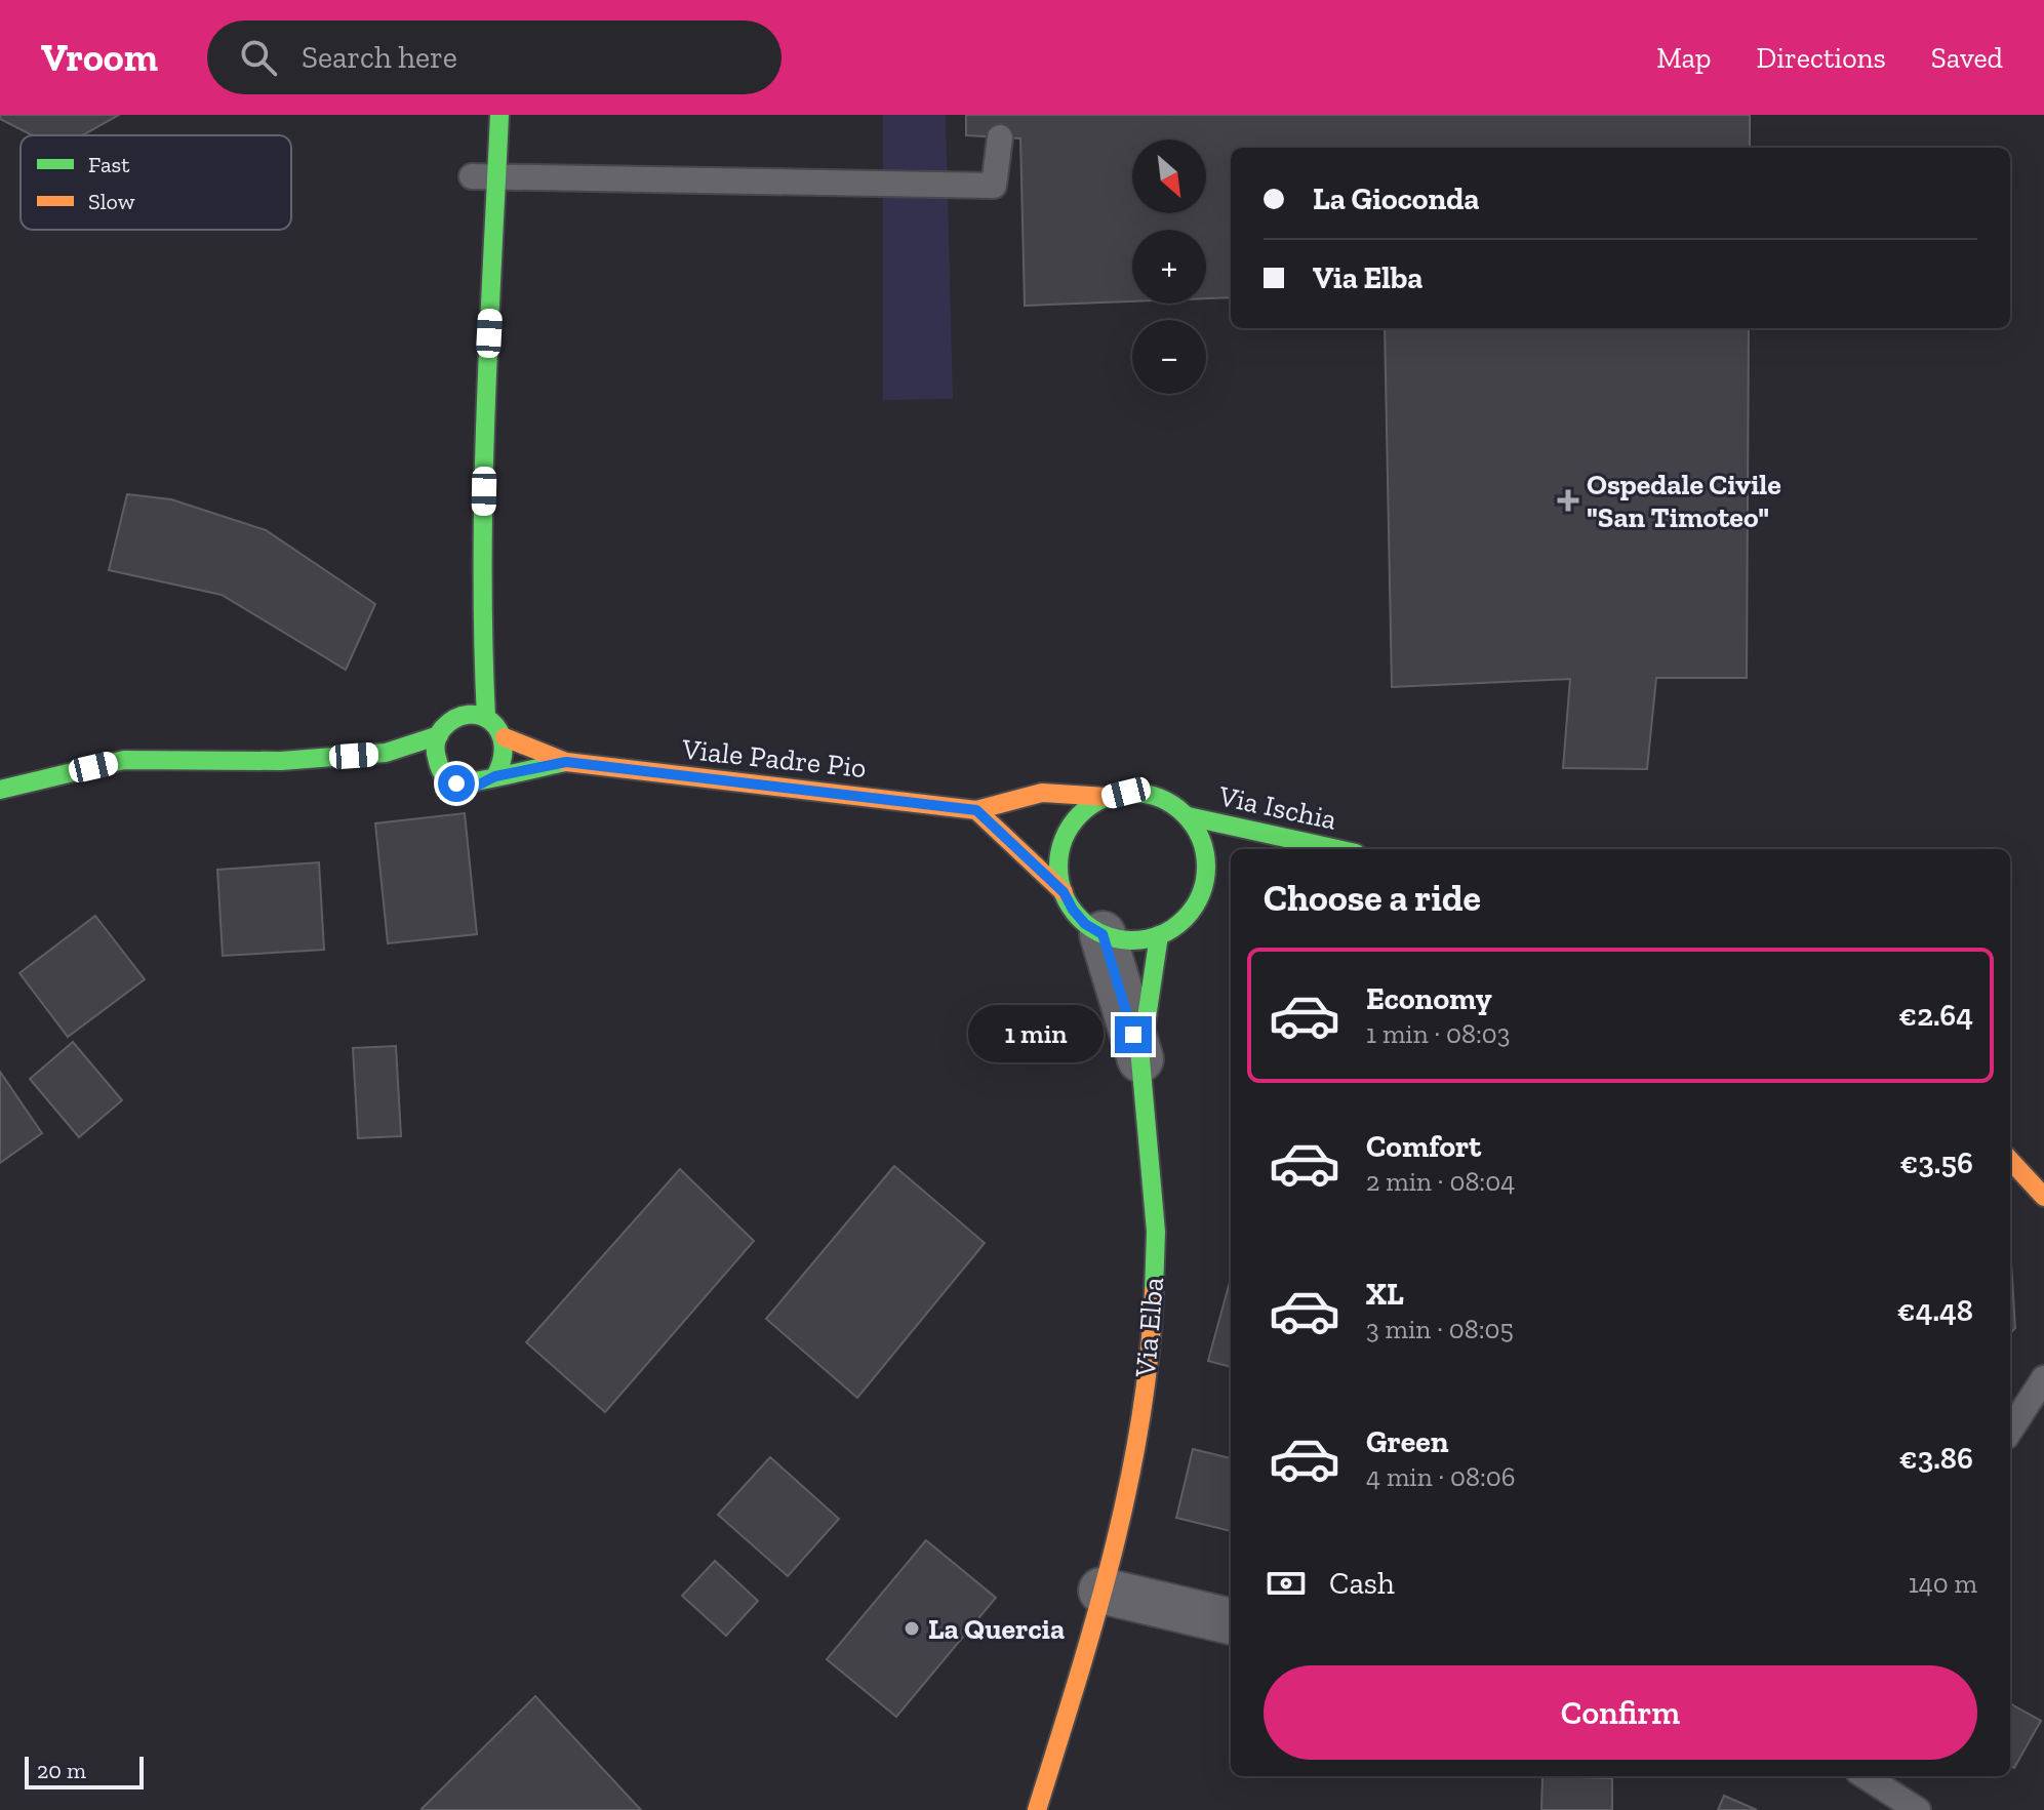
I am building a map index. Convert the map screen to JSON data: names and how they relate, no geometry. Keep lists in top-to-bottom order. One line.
{"streets":{"street":["Viale Padre Pio","Via Ischia","Via Elba"]},"crossings":[["Viale Padre Pio","Via Ischia"],["Viale Padre Pio","Via Elba"],["Via Ischia","Via Elba"]],"places":{"health":["Ospedale Civile \"San Timoteo\""],"other":["La Quercia"]},"legend":["Fast","Slow"],"scale_bar":"20 m","north":"bottom right","page":{"header":"Vroom","search":"Search here","nav":["Map","Directions","Saved"],"map_buttons":["+","−"],"banner":["La Gioconda","Via Elba"],"heading":"Choose a ride","list":[{"name":"Economy","note":"1 min · 08:03","value":"€2.64"},{"name":"Comfort","note":"2 min · 08:04","value":"€3.56"},{"name":"XL","note":"3 min · 08:05","value":"€4.48"},{"name":"Green","note":"4 min · 08:06","value":"€3.86"}],"bubble":"1 min","pay":["Cash","140 m"],"buttons":"Confirm","scale":"20 m"}}
